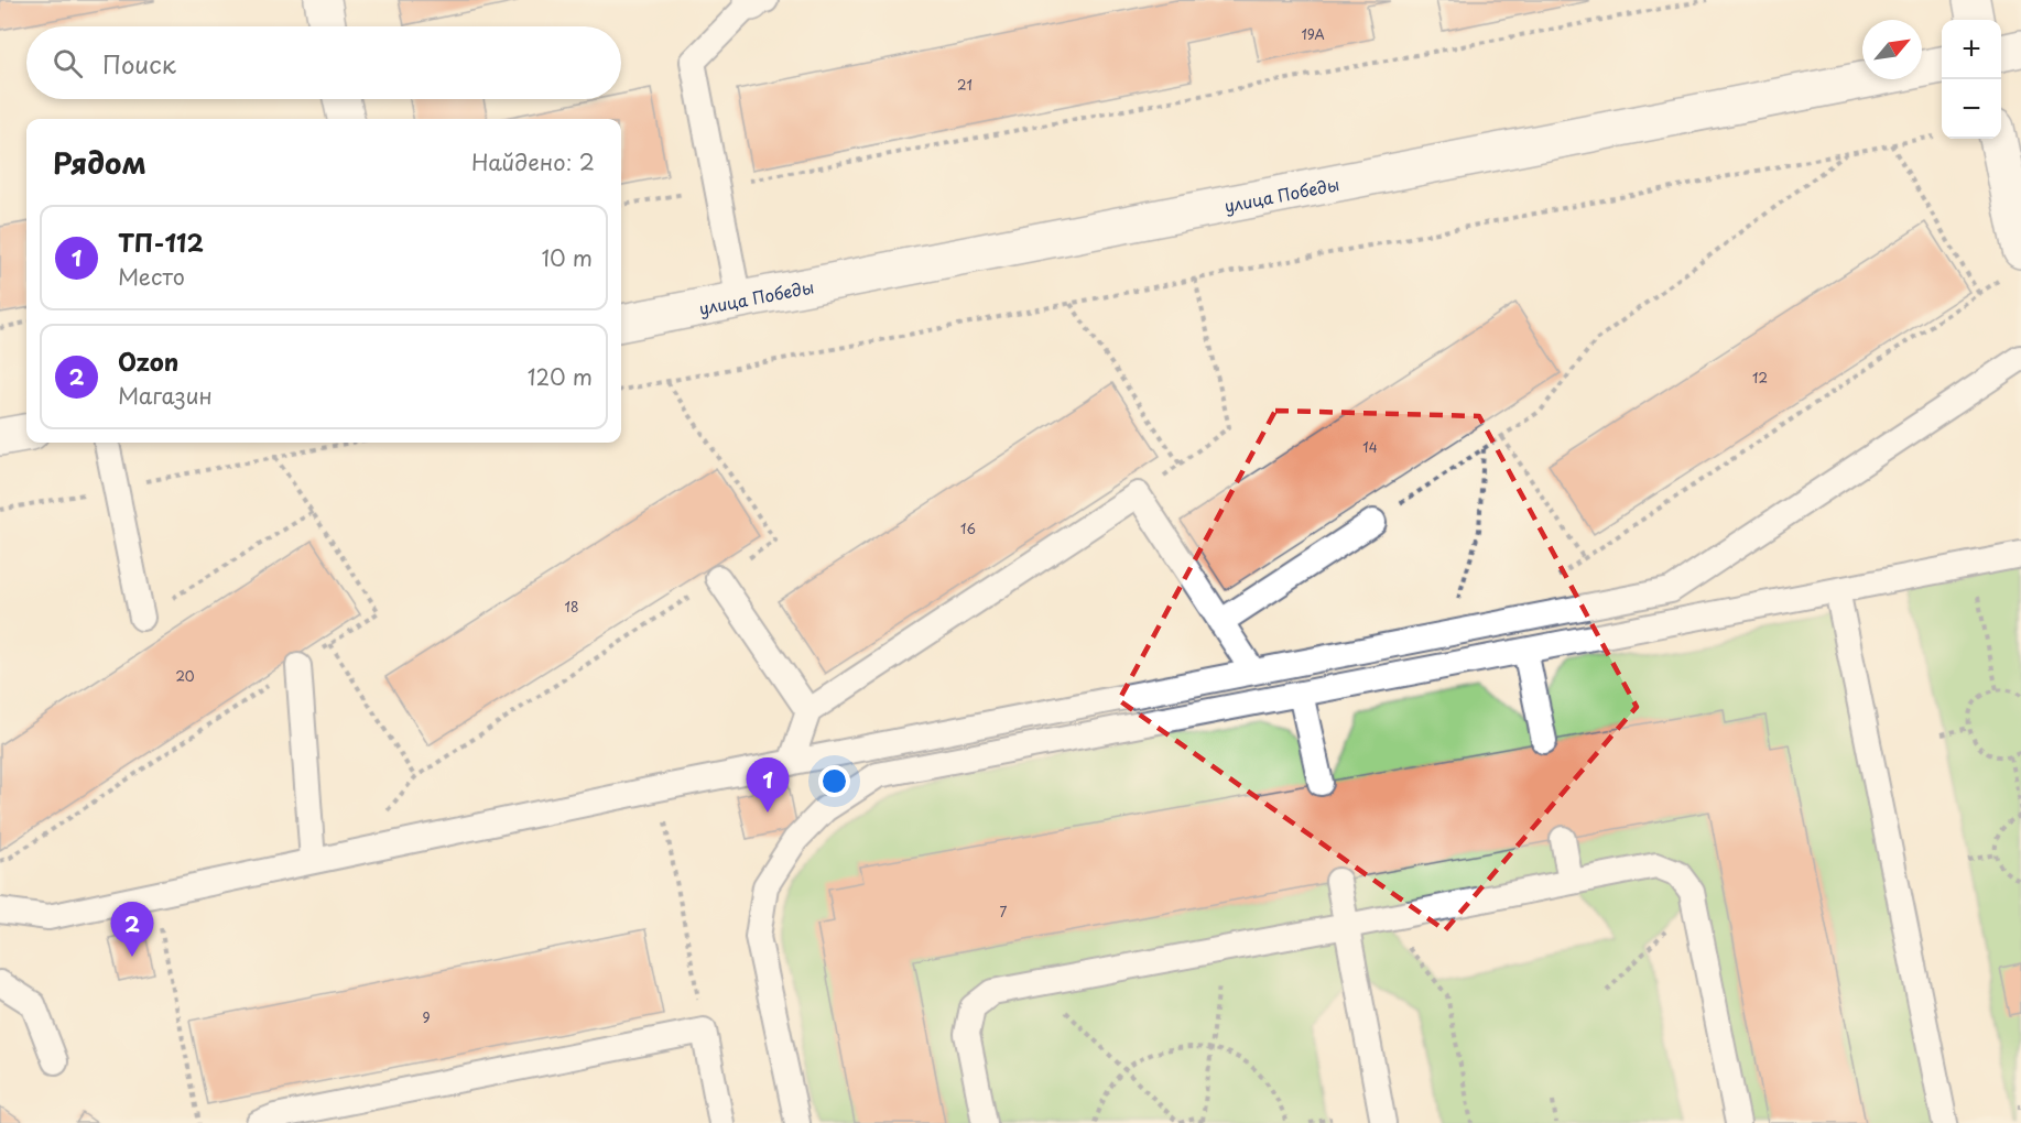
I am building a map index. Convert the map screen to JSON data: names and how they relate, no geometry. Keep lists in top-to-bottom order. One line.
{"streets":{"main road":["улица Победы"]},"house_numbers":["19А","21","12","14","16","18","20","7","9"],"north":"top right","page":{"map_buttons":["+","−"],"search":"Поиск","heading":["Рядом","Найдено: 2"],"list":[{"mark":"1","name":"ТП-112","note":"Место","value":"10 m"},{"mark":"2","name":"Ozon","note":"Магазин","value":"120 m"}],"pins":["1","2"]}}
